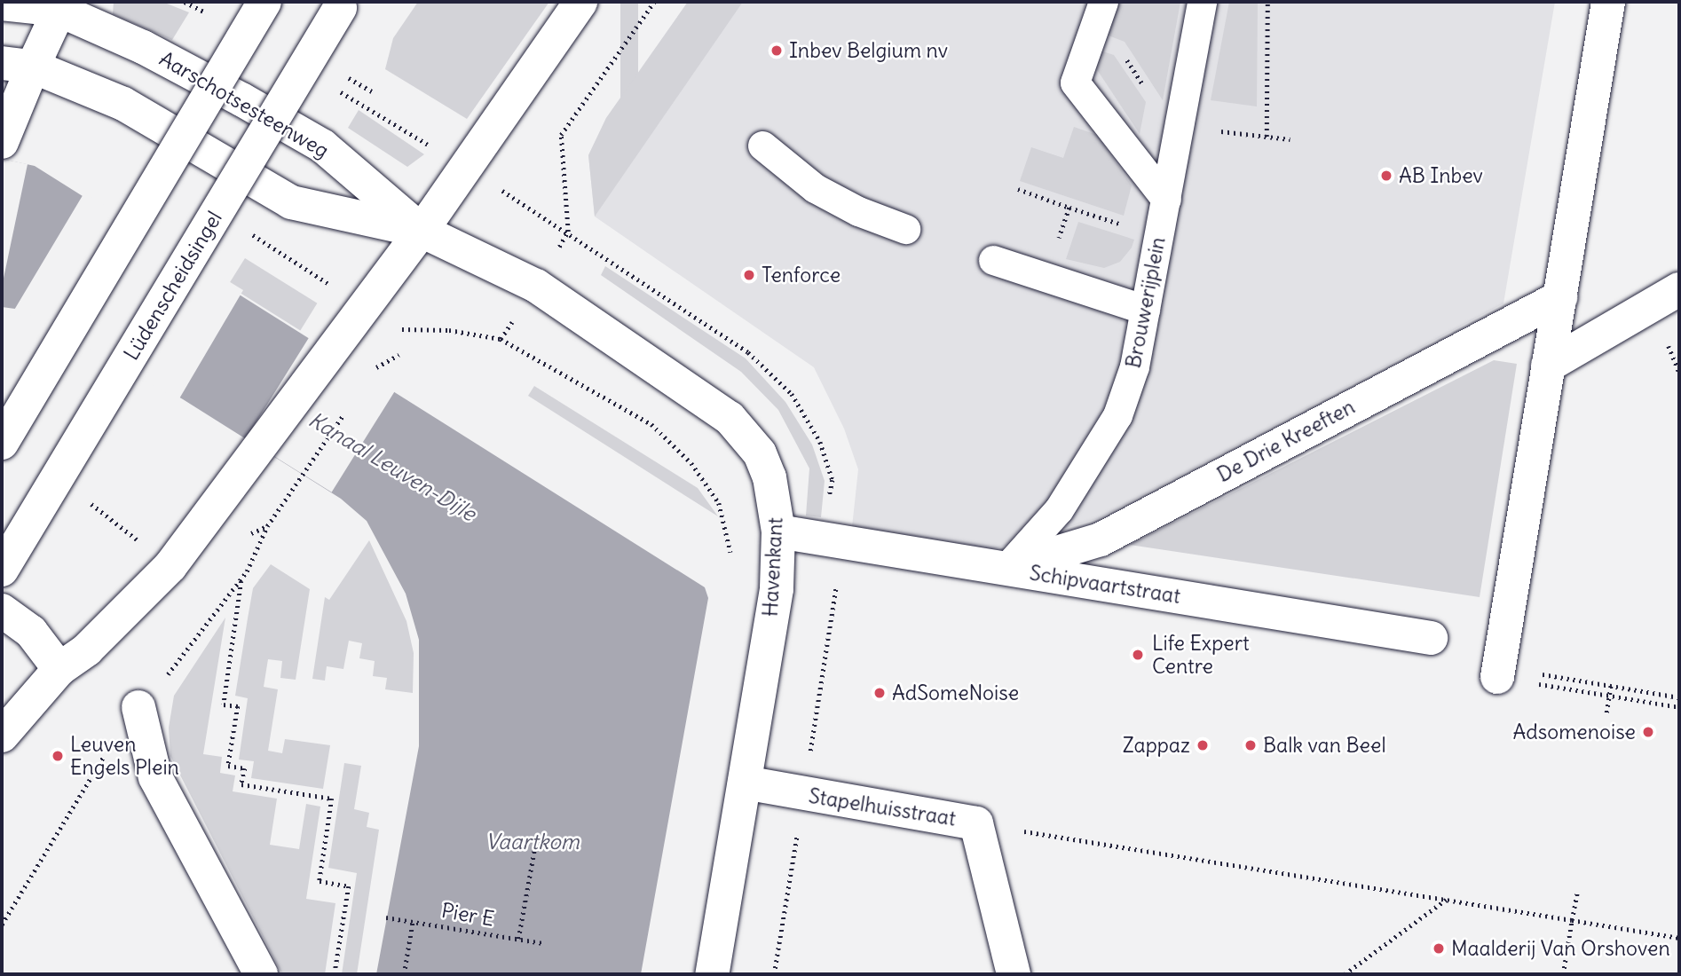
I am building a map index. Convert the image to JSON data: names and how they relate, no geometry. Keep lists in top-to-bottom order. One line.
{"streets":{"street":["Aarschotsesteenweg","Lüdenscheidsingel","De Drie Kreeften","Havenkant","Schipvaartstraat","Stapelhuisstraat"],"lane":["Brouwerijplein"],"path":["Pier E"]},"crossings":[["Aarschotsesteenweg","Havenkant"],["Brouwerijplein","De Drie Kreeften"],["Brouwerijplein","Schipvaartstraat"],["De Drie Kreeften","Schipvaartstraat"],["Havenkant","Schipvaartstraat"],["Havenkant","Stapelhuisstraat"]],"water":["Kanaal Leuven-Dijle","Vaartkom"],"places":["Inbev Belgium nv","AB Inbev","Tenforce","Life Expert Centre","AdSomeNoise","Adsomenoise","Zappaz","Balk van Beel","Leuven Engels Plein","Maalderij Van Orshoven"]}
